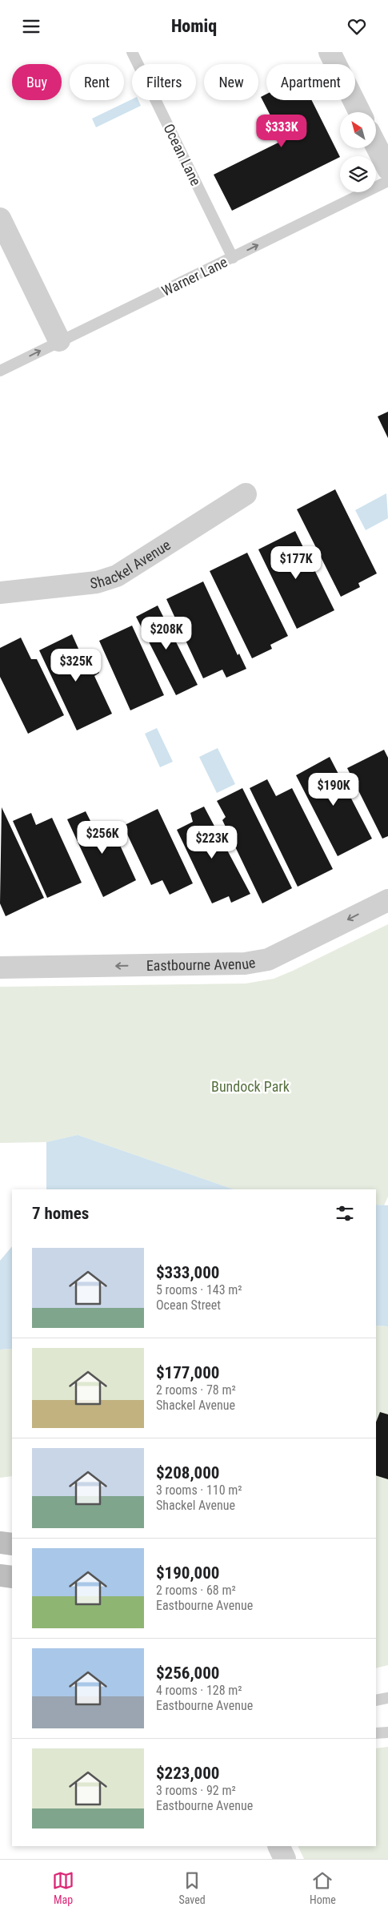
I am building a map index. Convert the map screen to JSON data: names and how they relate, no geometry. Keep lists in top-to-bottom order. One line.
{"streets":{"street":["Shackel Avenue","Eastbourne Avenue"],"lane":["Ocean Lane","Warner Lane"]},"crossings":[["Ocean Lane","Warner Lane"]],"one_way":["Warner Lane","Eastbourne Avenue"],"parks":["Bundock Park"],"north":"top left","page":{"header":"Homiq","chip":["Buy","Rent","Filters","New","Apartment"],"price":["$333K","$177K","$208K","$325K","$190K","$256K","$223K"],"heading":"7 homes","list":[{"name":"$333,000","note":"5 rooms · 143 m² · Ocean Street"},{"name":"$177,000","note":"2 rooms · 78 m² · Shackel Avenue"},{"name":"$208,000","note":"3 rooms · 110 m² · Shackel Avenue"},{"name":"$190,000","note":"2 rooms · 68 m² · Eastbourne Avenue"},{"name":"$256,000","note":"4 rooms · 128 m² · Eastbourne Avenue"},{"name":"$223,000","note":"3 rooms · 92 m² · Eastbourne Avenue"}],"tabs":["Map","Saved","Home"]}}
